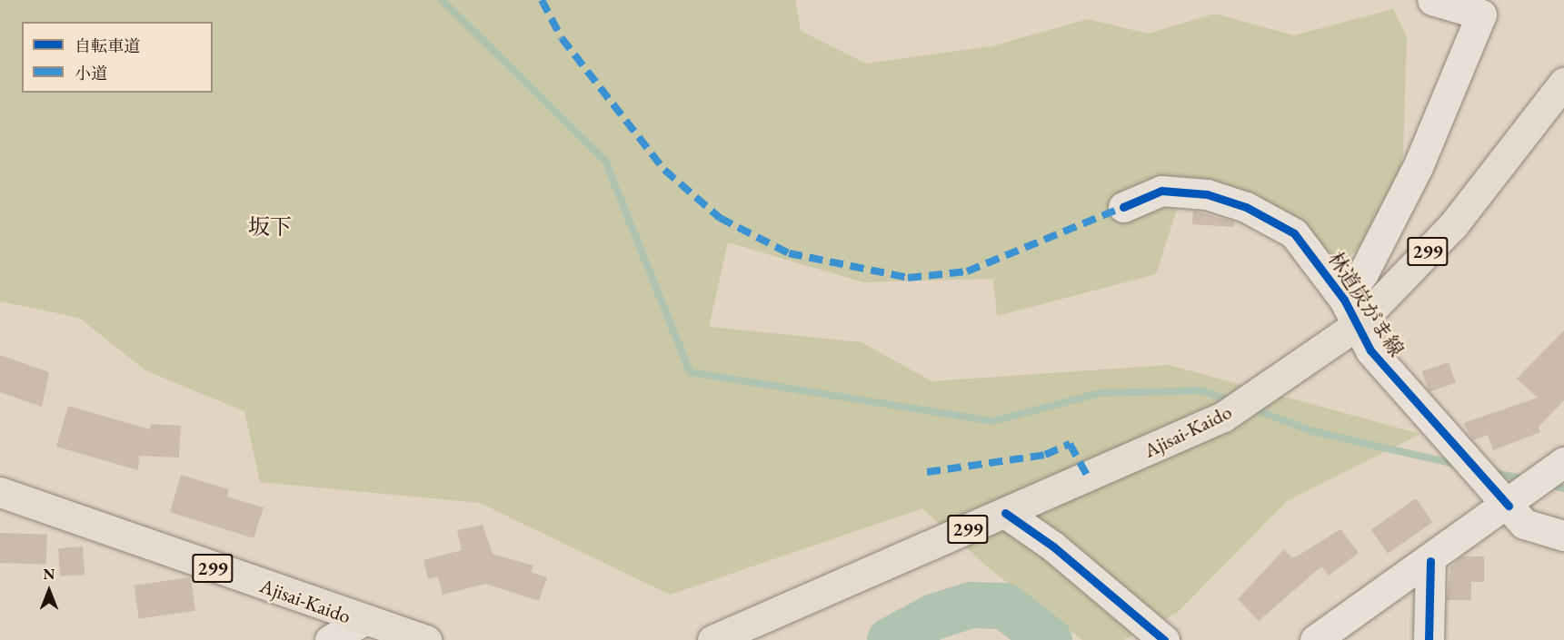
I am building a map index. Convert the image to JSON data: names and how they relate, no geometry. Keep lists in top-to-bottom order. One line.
{"streets":{"highway":["299","Ajisai-Kaido"],"street":["林道炭がま線"]},"crossings":[["林道炭がま線","Ajisai-Kaido"]],"districts":["坂下"],"legend":["自転車道","小道"],"north":"top"}
